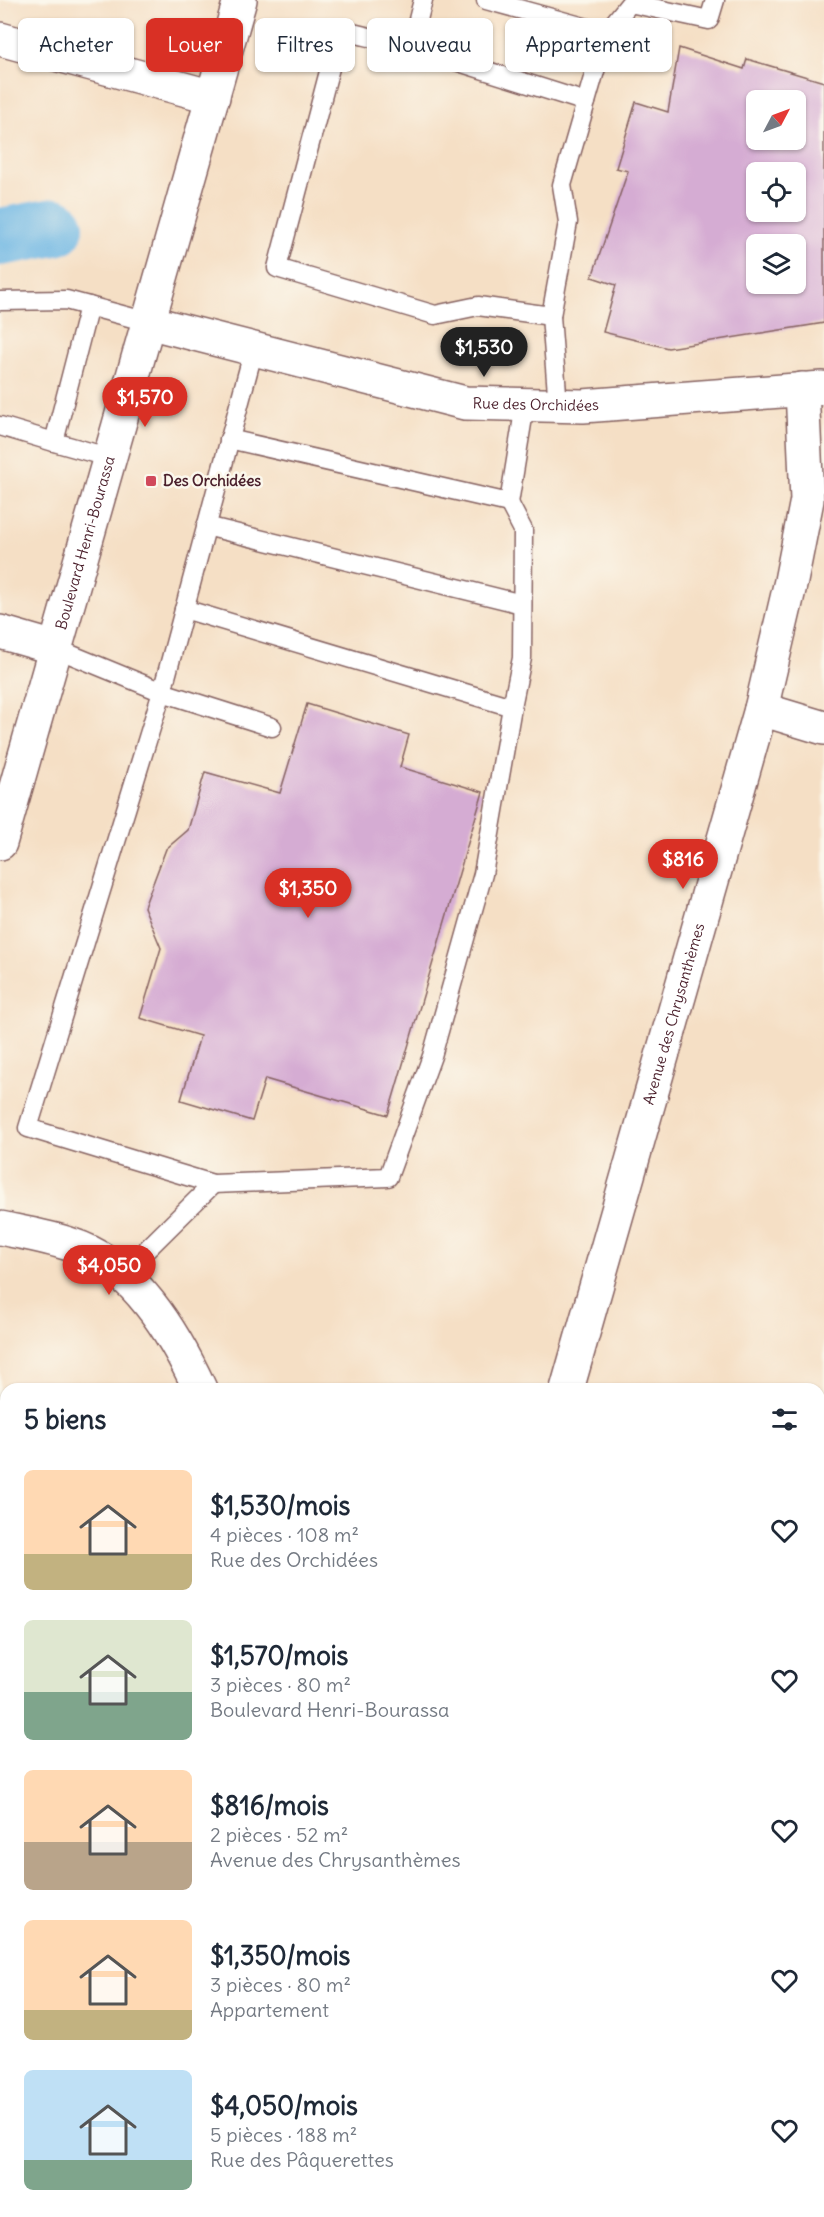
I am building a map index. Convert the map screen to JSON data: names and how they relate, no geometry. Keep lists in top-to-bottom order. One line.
{"streets":{"street":["Rue des Orchidées","Boulevard Henri-Bourassa","Avenue des Chrysanthèmes"]},"crossings":[["Rue des Orchidées","Boulevard Henri-Bourassa"],["Rue des Orchidées","Avenue des Chrysanthèmes"]],"places":{"transit":["Des Orchidées"]},"north":"top right","page":{"chip":["Acheter","Louer","Filtres","Nouveau","Appartement"],"price":["$1,530","$1,570","$816","$1,350","$4,050"],"heading":"5 biens","list":[{"name":"$1,530/mois","note":"4 pièces · 108 m² · Rue des Orchidées"},{"name":"$1,570/mois","note":"3 pièces · 80 m² · Boulevard Henri-Bourassa"},{"name":"$816/mois","note":"2 pièces · 52 m² · Avenue des Chrysanthèmes"},{"name":"$1,350/mois","note":"3 pièces · 80 m² · Appartement"},{"name":"$4,050/mois","note":"5 pièces · 188 m² · Rue des Pâquerettes"}]}}
